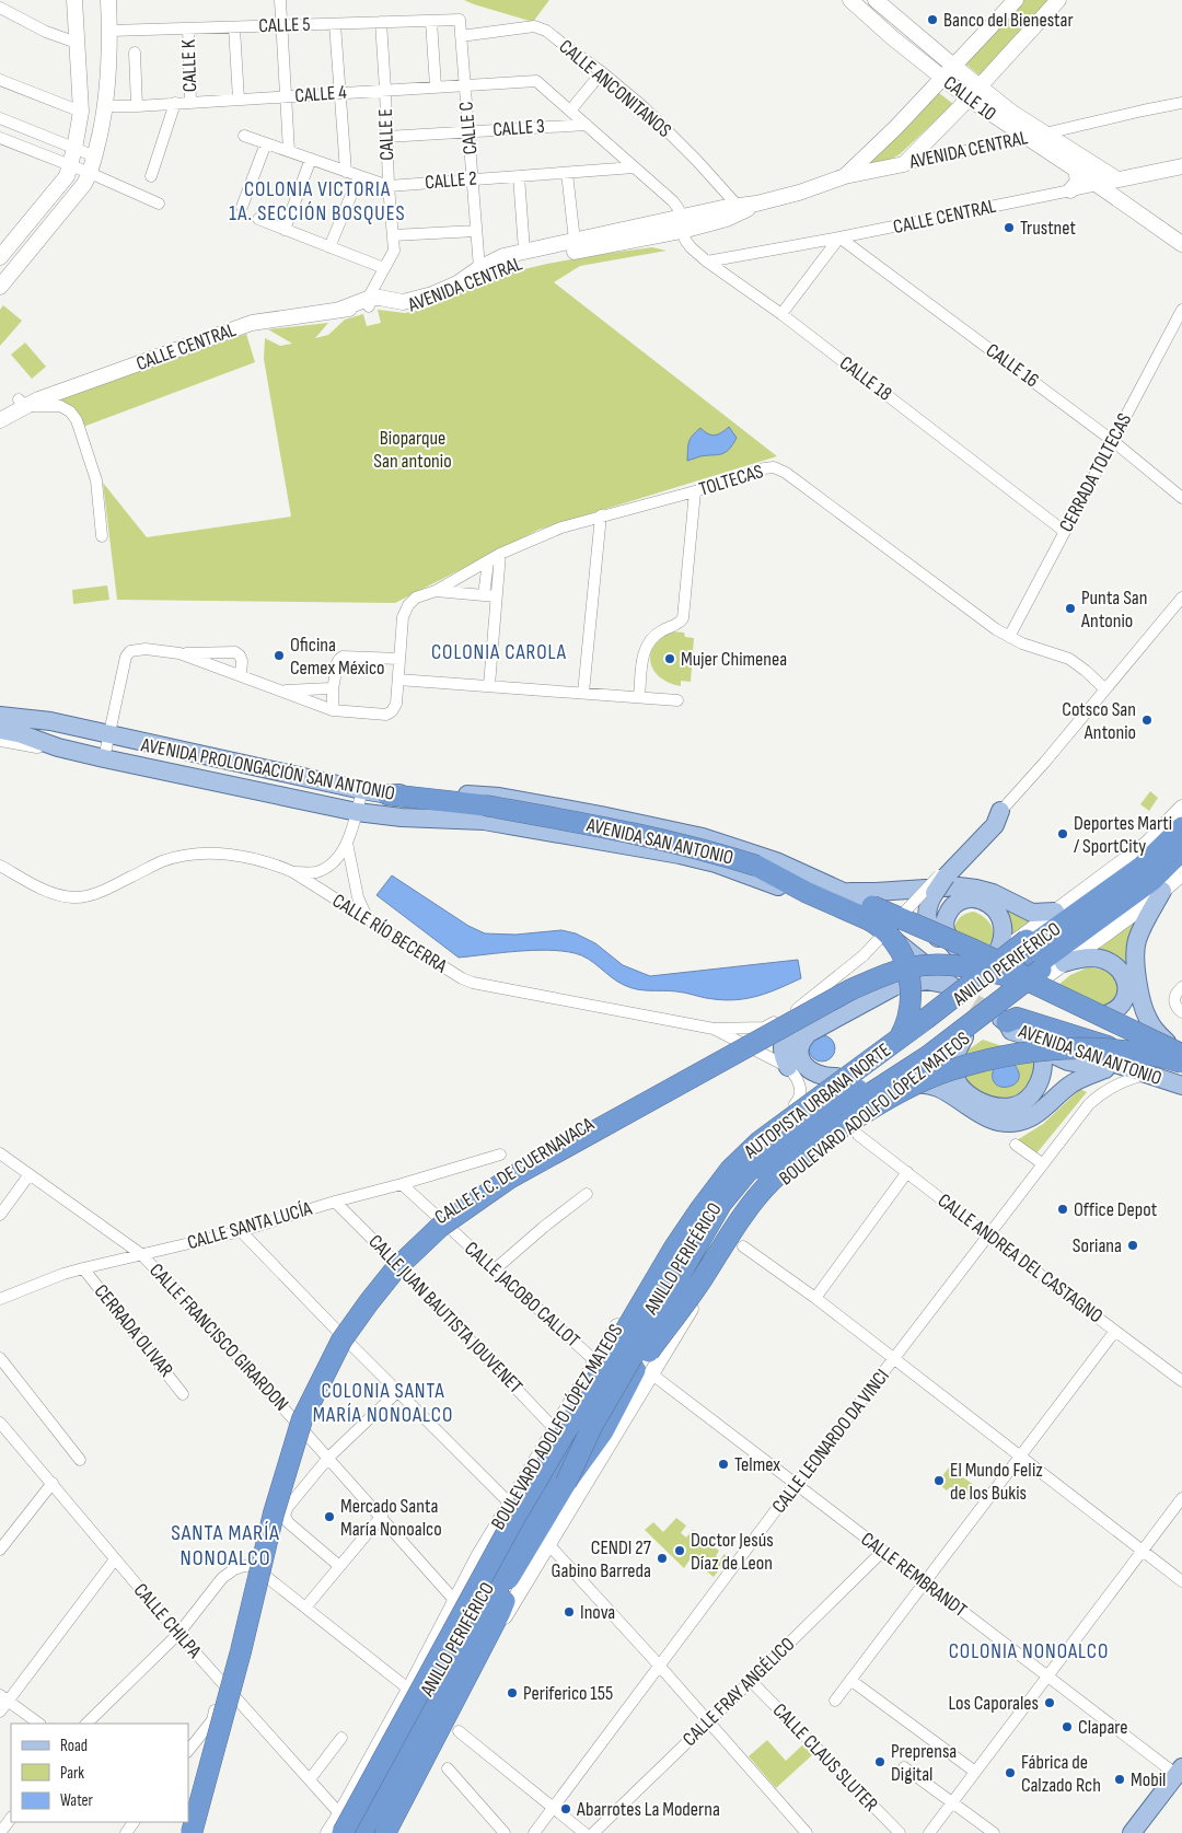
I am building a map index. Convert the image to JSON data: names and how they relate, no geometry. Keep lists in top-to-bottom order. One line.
{"streets":{"highway":["AVENIDA SAN ANTONIO","ANILLO PERIFÉRICO","AUTOPISTA URBANA NORTE"],"main road":["CALLE 10","AVENIDA CENTRAL","CALLE CENTRAL","AVENIDA PROLONGACIÓN SAN ANTONIO","BOULEVARD ADOLFO LÓPEZ MATEOS"],"street":["CALLE 5","CALLE K","CALLE ANCONITANOS","CALLE 4","CALLE C","CALLE 3","CALLE E","CALLE 2","CALLE 16","CALLE 18","CERRADA TOLTECAS","TOLTECAS","CALLE RÍO BECERRA","CALLE F. C. DE CUERNAVACA","CALLE SANTA LUCÍA","CALLE ANDREA DEL CASTAGNO","CALLE JACOBO CALLOT","CALLE JUAN BAUTISTA JOUVENET","CERRADA OLIVAR","CALLE FRANCISCO GIRARDON","CALLE LEONARDO DA VINCI","CALLE REMBRANDT","CALLE CHILPA","CALLE FRAY ANGÉLICO","CALLE CLAUS SLUTER"]},"crossings":[["CALLE 5","CALLE K"],["CALLE 5","CALLE C"],["CALLE 5","CALLE E"],["CALLE K","CALLE 4"],["CALLE ANCONITANOS","CALLE C"],["CALLE ANCONITANOS","AVENIDA CENTRAL"],["CALLE 4","CALLE C"],["CALLE 4","CALLE E"],["CALLE 10","AVENIDA CENTRAL"],["CALLE 10","CALLE CENTRAL"],["CALLE C","CALLE 3"],["CALLE C","AVENIDA CENTRAL"],["CALLE C","CALLE 2"],["CALLE 3","CALLE E"],["CALLE E","AVENIDA CENTRAL"],["CALLE E","CALLE 2"],["AVENIDA CENTRAL","CALLE CENTRAL"],["AVENIDA CENTRAL","CALLE 18"],["CALLE CENTRAL","CALLE 16"],["CALLE CENTRAL","CALLE 18"],["CALLE 16","CERRADA TOLTECAS"],["CALLE 18","CERRADA TOLTECAS"],["CERRADA TOLTECAS","TOLTECAS"],["AVENIDA PROLONGACIÓN SAN ANTONIO","AVENIDA SAN ANTONIO"],["AVENIDA PROLONGACIÓN SAN ANTONIO","CALLE RÍO BECERRA"],["AVENIDA SAN ANTONIO","CALLE LEONARDO DA VINCI"],["CALLE RÍO BECERRA","CALLE F. C. DE CUERNAVACA"],["ANILLO PERIFÉRICO","AUTOPISTA URBANA NORTE"],["ANILLO PERIFÉRICO","BOULEVARD ADOLFO LÓPEZ MATEOS"],["ANILLO PERIFÉRICO","CALLE CHILPA"],["AUTOPISTA URBANA NORTE","BOULEVARD ADOLFO LÓPEZ MATEOS"],["AUTOPISTA URBANA NORTE","CALLE CHILPA"],["BOULEVARD ADOLFO LÓPEZ MATEOS","CALLE JACOBO CALLOT"],["BOULEVARD ADOLFO LÓPEZ MATEOS","CALLE JUAN BAUTISTA JOUVENET"],["BOULEVARD ADOLFO LÓPEZ MATEOS","CALLE FRANCISCO GIRARDON"],["BOULEVARD ADOLFO LÓPEZ MATEOS","CALLE REMBRANDT"],["BOULEVARD ADOLFO LÓPEZ MATEOS","CALLE CHILPA"],["CALLE F. C. DE CUERNAVACA","CALLE JACOBO CALLOT"],["CALLE F. C. DE CUERNAVACA","CALLE JUAN BAUTISTA JOUVENET"],["CALLE F. C. DE CUERNAVACA","CALLE FRANCISCO GIRARDON"],["CALLE F. C. DE CUERNAVACA","CALLE CHILPA"],["CALLE SANTA LUCÍA","CALLE JACOBO CALLOT"],["CALLE SANTA LUCÍA","CALLE JUAN BAUTISTA JOUVENET"],["CALLE SANTA LUCÍA","CERRADA OLIVAR"],["CALLE SANTA LUCÍA","CALLE FRANCISCO GIRARDON"],["CALLE ANDREA DEL CASTAGNO","CALLE LEONARDO DA VINCI"],["CALLE LEONARDO DA VINCI","CALLE REMBRANDT"],["CALLE REMBRANDT","CALLE FRAY ANGÉLICO"],["CALLE FRAY ANGÉLICO","CALLE CLAUS SLUTER"]],"districts":["COLONIA VICTORIA 1A. SECCIÓN BOSQUES","COLONIA CAROLA","COLONIA SANTA MARÍA NONOALCO","SANTA MARÍA NONOALCO","COLONIA NONOALCO"],"parks":["Bioparque San antonio"],"places":["Banco del Bienestar","Trustnet","Punta San Antonio","Oficina Cemex México","Mujer Chimenea","Cotsco San Antonio","Deportes Marti / SportCity","Office Depot","Soriana","Telmex","El Mundo Feliz de los Bukis","Mercado Santa María Nonoalco","Doctor Jesús Díaz de Leon","CENDI 27 Gabino Barreda","Inova","Periferico 155","Los Caporales","Clapare","Preprensa Digital","Fábrica de Calzado Rch","Mobil","Abarrotes La Moderna"],"legend":["Road","Park","Water"]}
